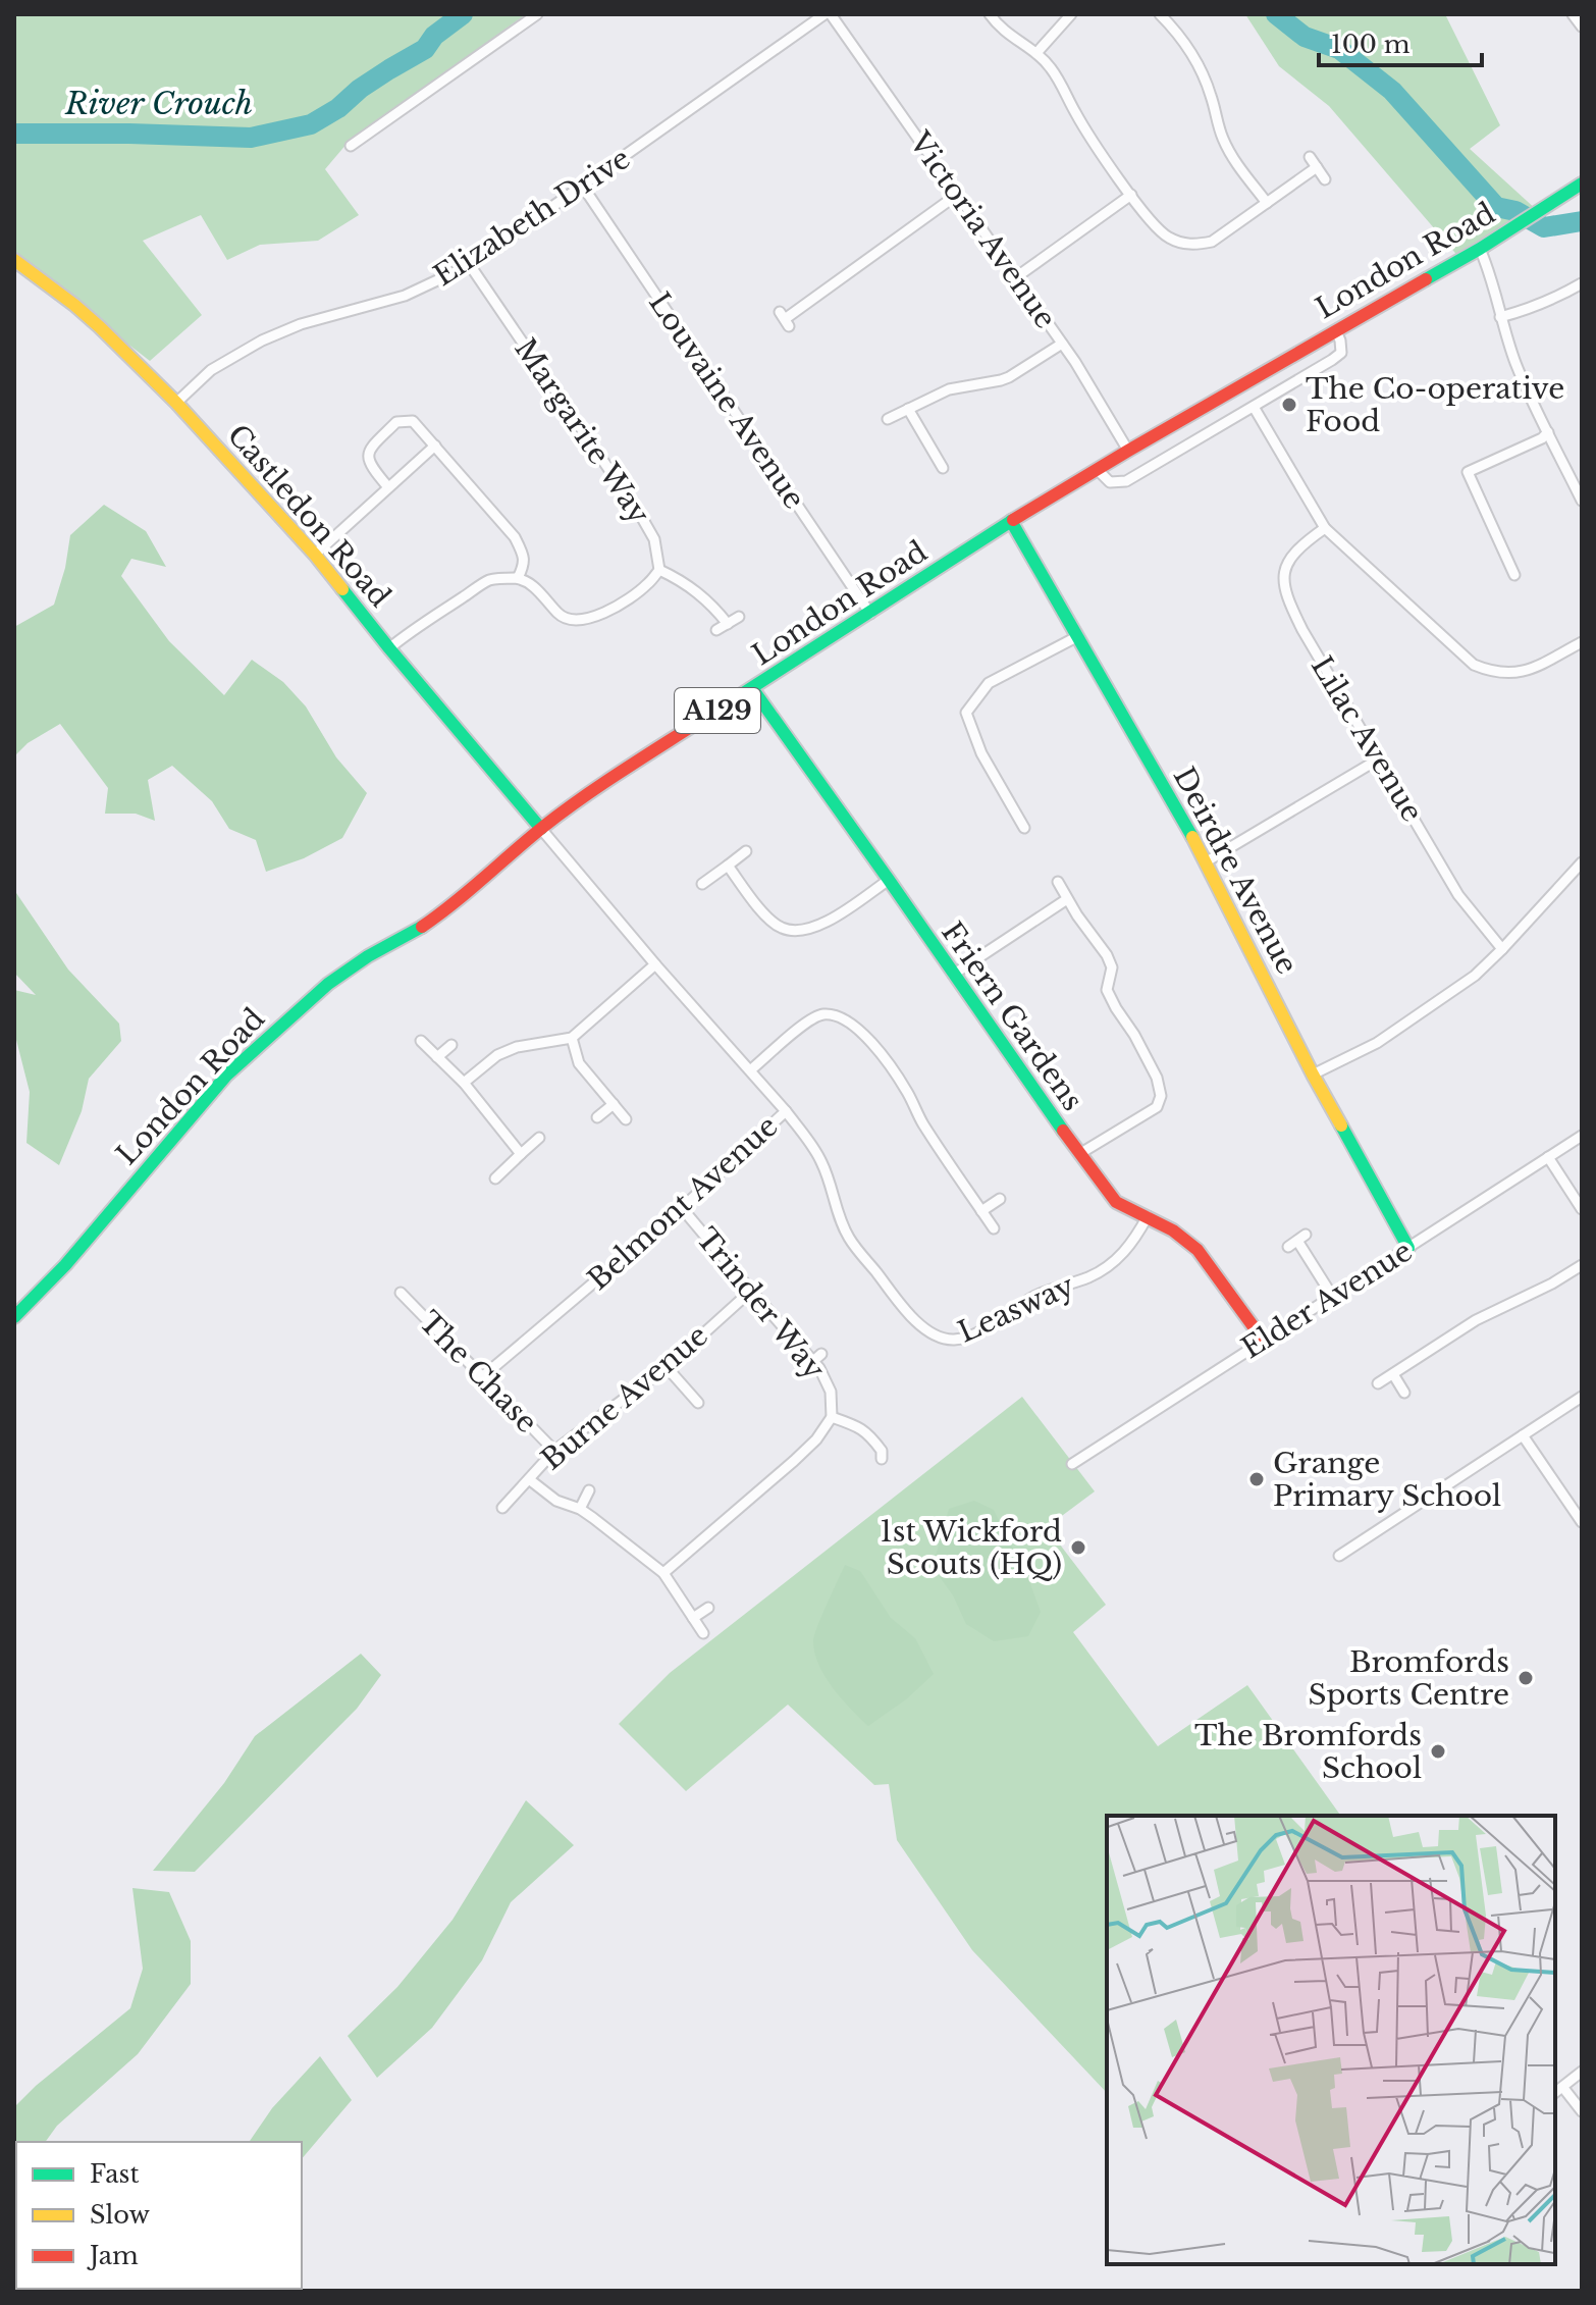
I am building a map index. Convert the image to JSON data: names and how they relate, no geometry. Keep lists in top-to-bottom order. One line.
{"streets":{"street":["Elizabeth Drive","Victoria Avenue","London Road","Louvaine Avenue","Margarite Way","Castledon Road","A129","Lilac Avenue","Deirdre Avenue","Friern Gardens","Belmont Avenue","Elder Avenue","Trinder Way","Leasway","The Chase","Burne Avenue"]},"crossings":[["Elizabeth Drive","Victoria Avenue"],["Elizabeth Drive","Louvaine Avenue"],["Elizabeth Drive","Margarite Way"],["Elizabeth Drive","Castledon Road"],["Victoria Avenue","London Road"],["London Road","Louvaine Avenue"],["London Road","Castledon Road"],["London Road","Deirdre Avenue"],["London Road","Friern Gardens"],["London Road","Belmont Avenue"],["Castledon Road","Belmont Avenue"],["Deirdre Avenue","Elder Avenue"],["Friern Gardens","Elder Avenue"],["Friern Gardens","Leasway"],["Belmont Avenue","Trinder Way"],["Belmont Avenue","Leasway"],["Belmont Avenue","The Chase"],["Trinder Way","Burne Avenue"],["The Chase","Burne Avenue"]],"water":["River Crouch"],"places":["The Co-operative Food","Grange Primary School","1st Wickford Scouts (HQ)","Bromfords Sports Centre","The Bromfords School"],"legend":["Fast","Slow","Jam"],"scale_bar":"100 m"}
